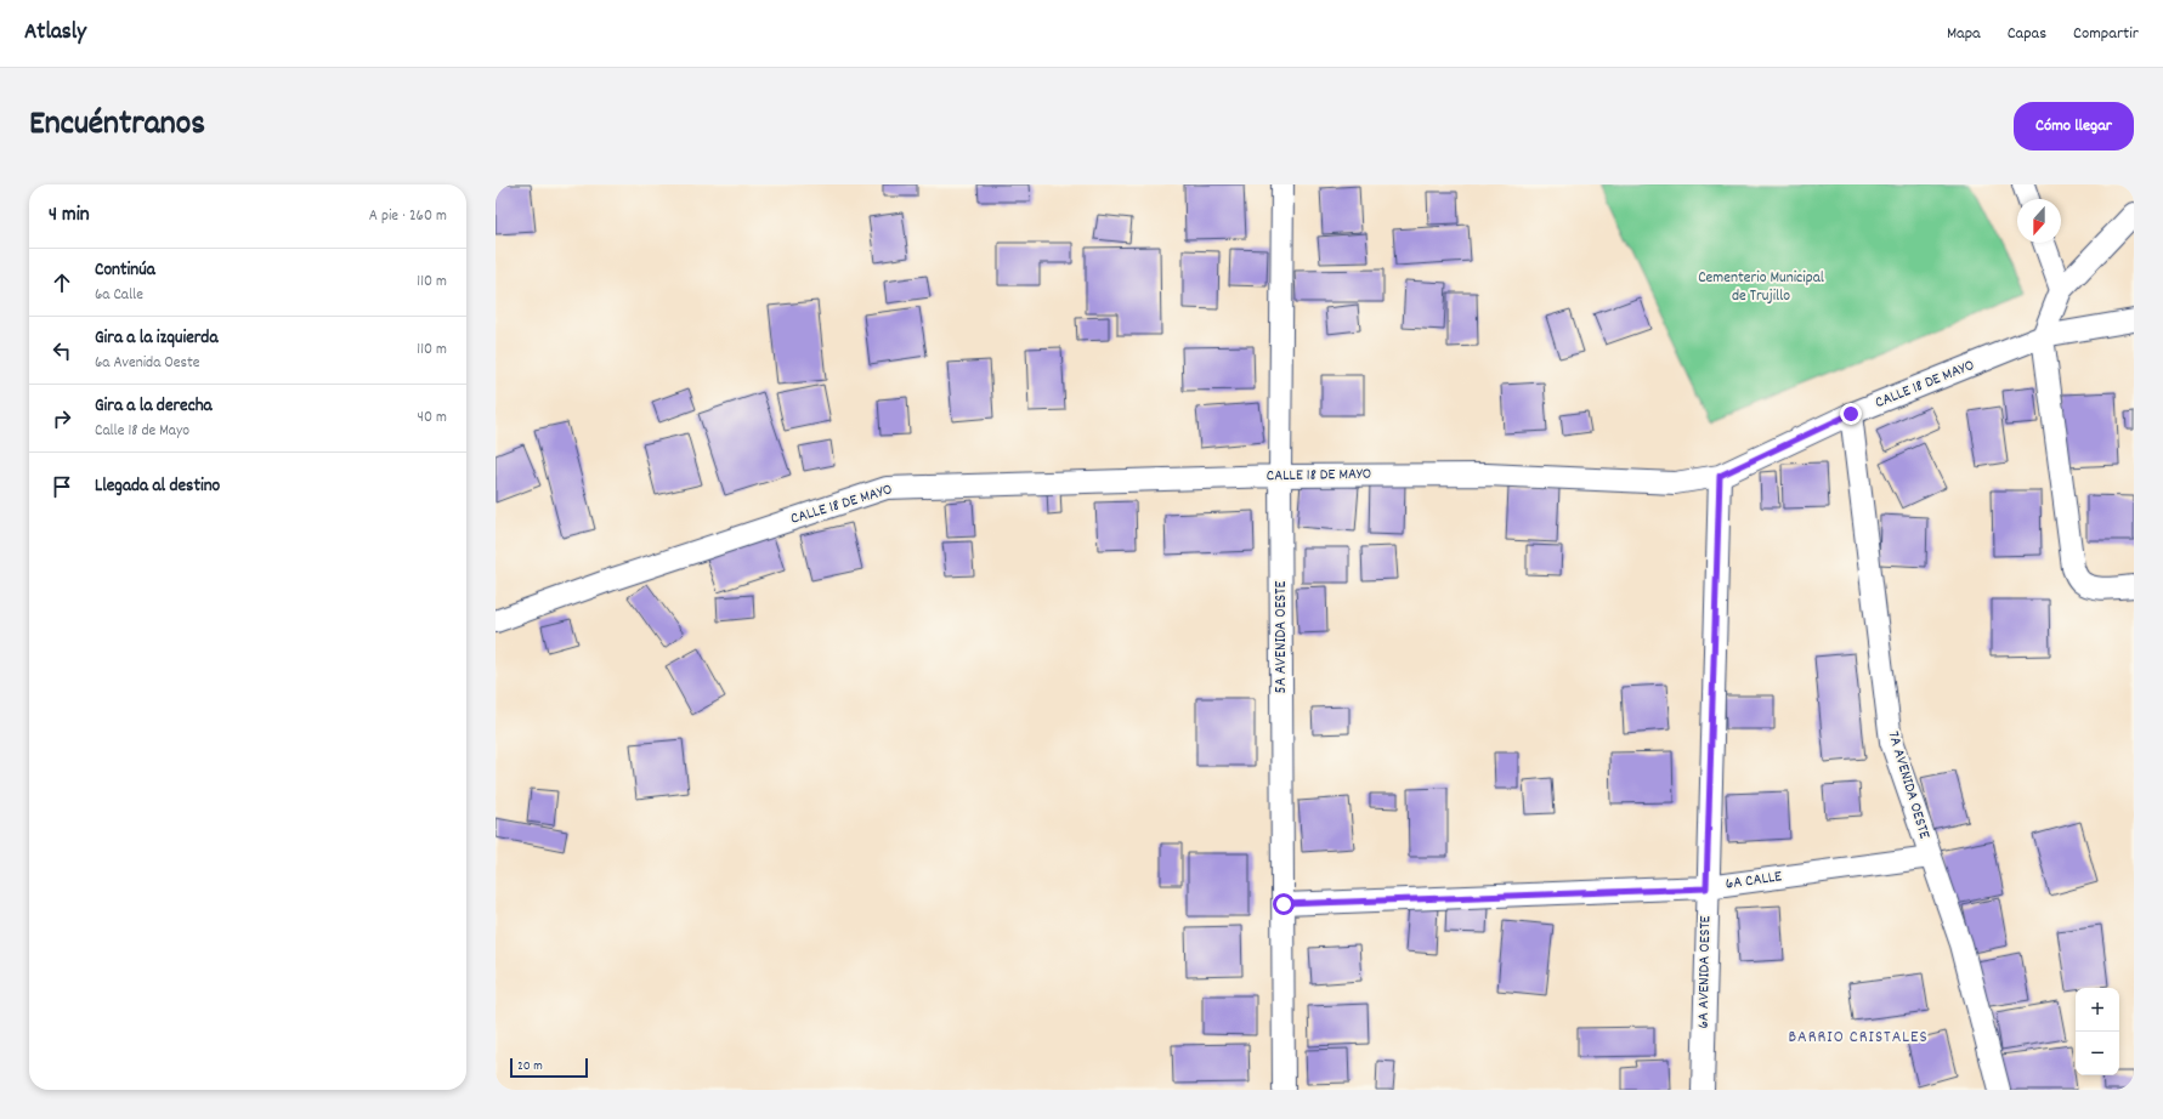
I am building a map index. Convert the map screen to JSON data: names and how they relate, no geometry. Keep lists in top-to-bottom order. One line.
{"streets":{"street":["CALLE 18 DE MAYO","5A AVENIDA OESTE","7A AVENIDA OESTE","6A CALLE","6A AVENIDA OESTE"]},"crossings":[["CALLE 18 DE MAYO","5A AVENIDA OESTE"],["CALLE 18 DE MAYO","7A AVENIDA OESTE"],["CALLE 18 DE MAYO","6A AVENIDA OESTE"],["5A AVENIDA OESTE","6A CALLE"],["7A AVENIDA OESTE","6A CALLE"],["6A CALLE","6A AVENIDA OESTE"]],"districts":["BARRIO CRISTALES"],"parks":["Cementerio Municipal de Trujillo"],"scale_bar":"20 m","north":"bottom","page":{"header":"Atlasly","nav":["Mapa","Capas","Compartir"],"title":"Encuéntranos","buttons":"Cómo llegar","heading":["4 min","A pie · 260 m"],"list":[["Continúa","6a Calle","110 m"],["Gira a la izquierda","6a Avenida Oeste","110 m"],["Gira a la derecha","Calle 18 de Mayo","40 m"],"Llegada al destino"],"map_buttons":["+","−"],"scale":"20 m"}}
